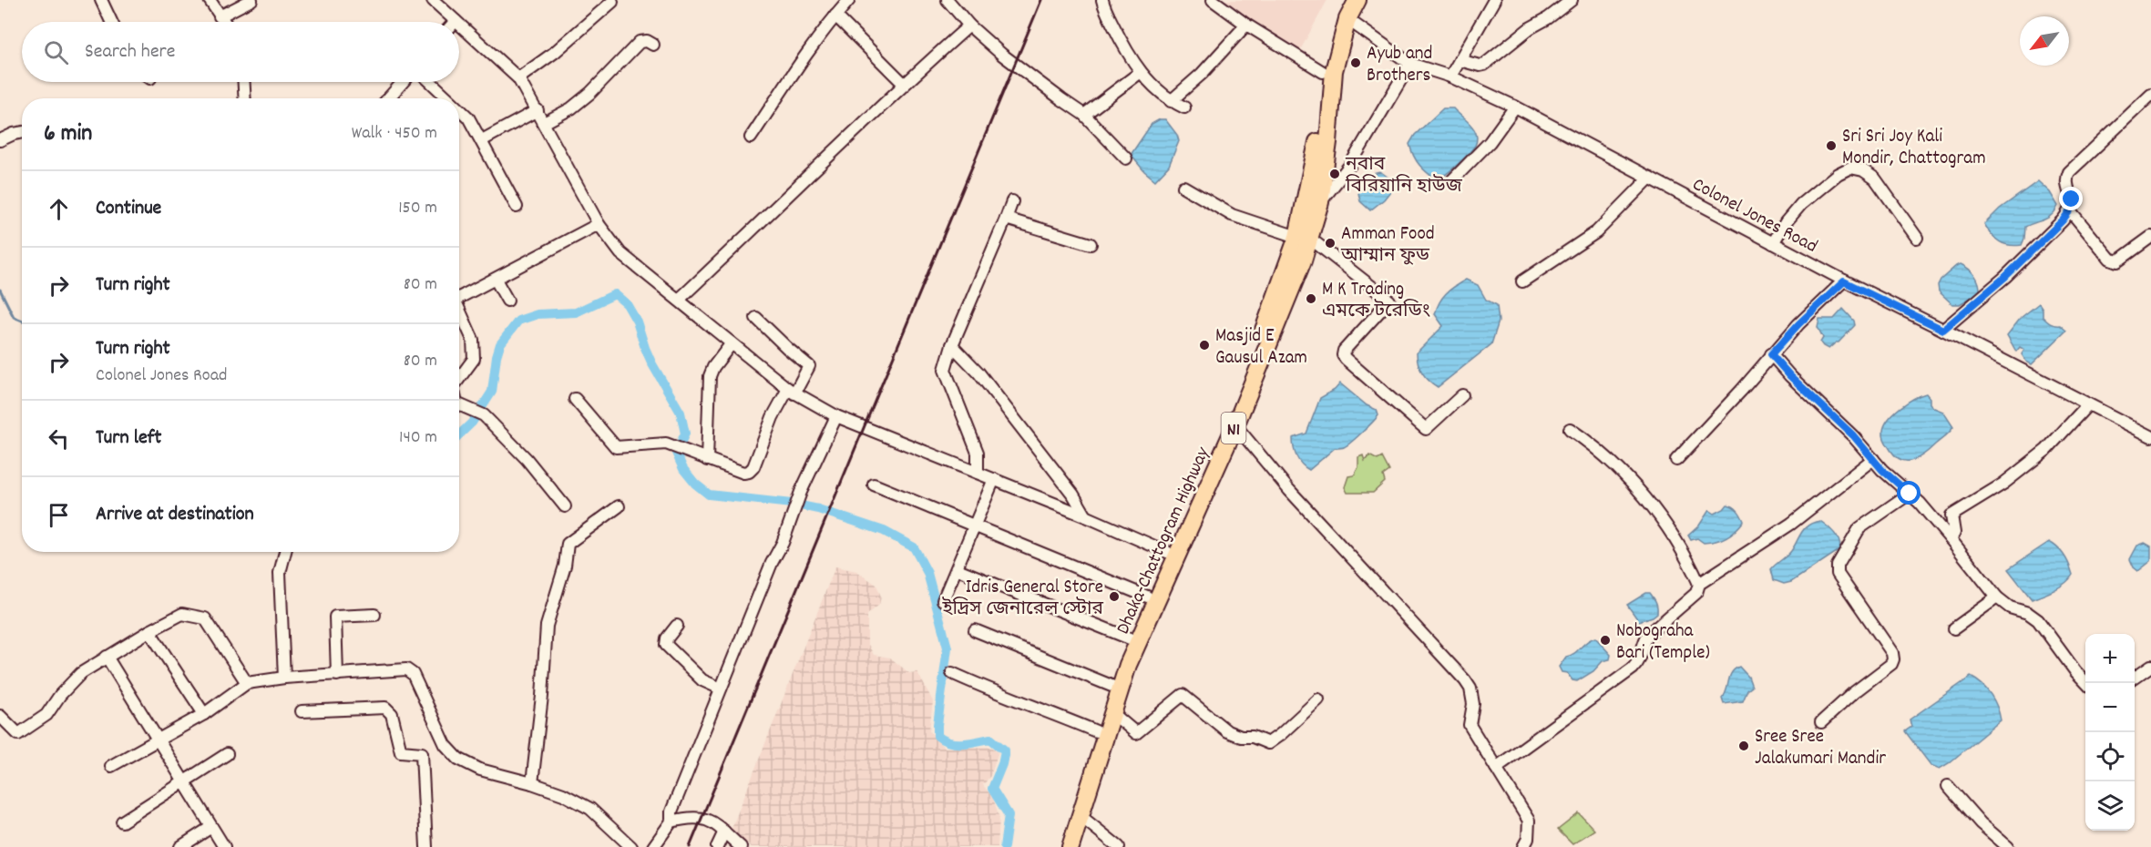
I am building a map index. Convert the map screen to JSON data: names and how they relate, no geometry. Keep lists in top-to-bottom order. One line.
{"streets":{"highway":["N1","Dhaka-Chattogram Highway"],"street":["Colonel Jones Road"]},"crossings":[["Colonel Jones Road","Dhaka-Chattogram Highway"]],"places":["Ayub and Brothers","Sri Sri Joy Kali Mondir, Chattogram","নবাব বিরিয়ানি হাউজ","Amman Food আম্মান ফুড","M K Trading এমকে টরেডিং","Masjid E Gausul Azam","Idris General Store ইদ্রিস জেনারেল স্টোর","Nobograha Bari (Temple)","Sree Sree Jalakumari Mandir"],"north":"bottom left","page":{"search":"Search here","heading":["6 min","Walk · 450 m"],"list":[["Continue","150 m"],["Turn right","80 m"],["Turn right","Colonel Jones Road","80 m"],["Turn left","140 m"],"Arrive at destination"],"map_buttons":["+","−"]}}
